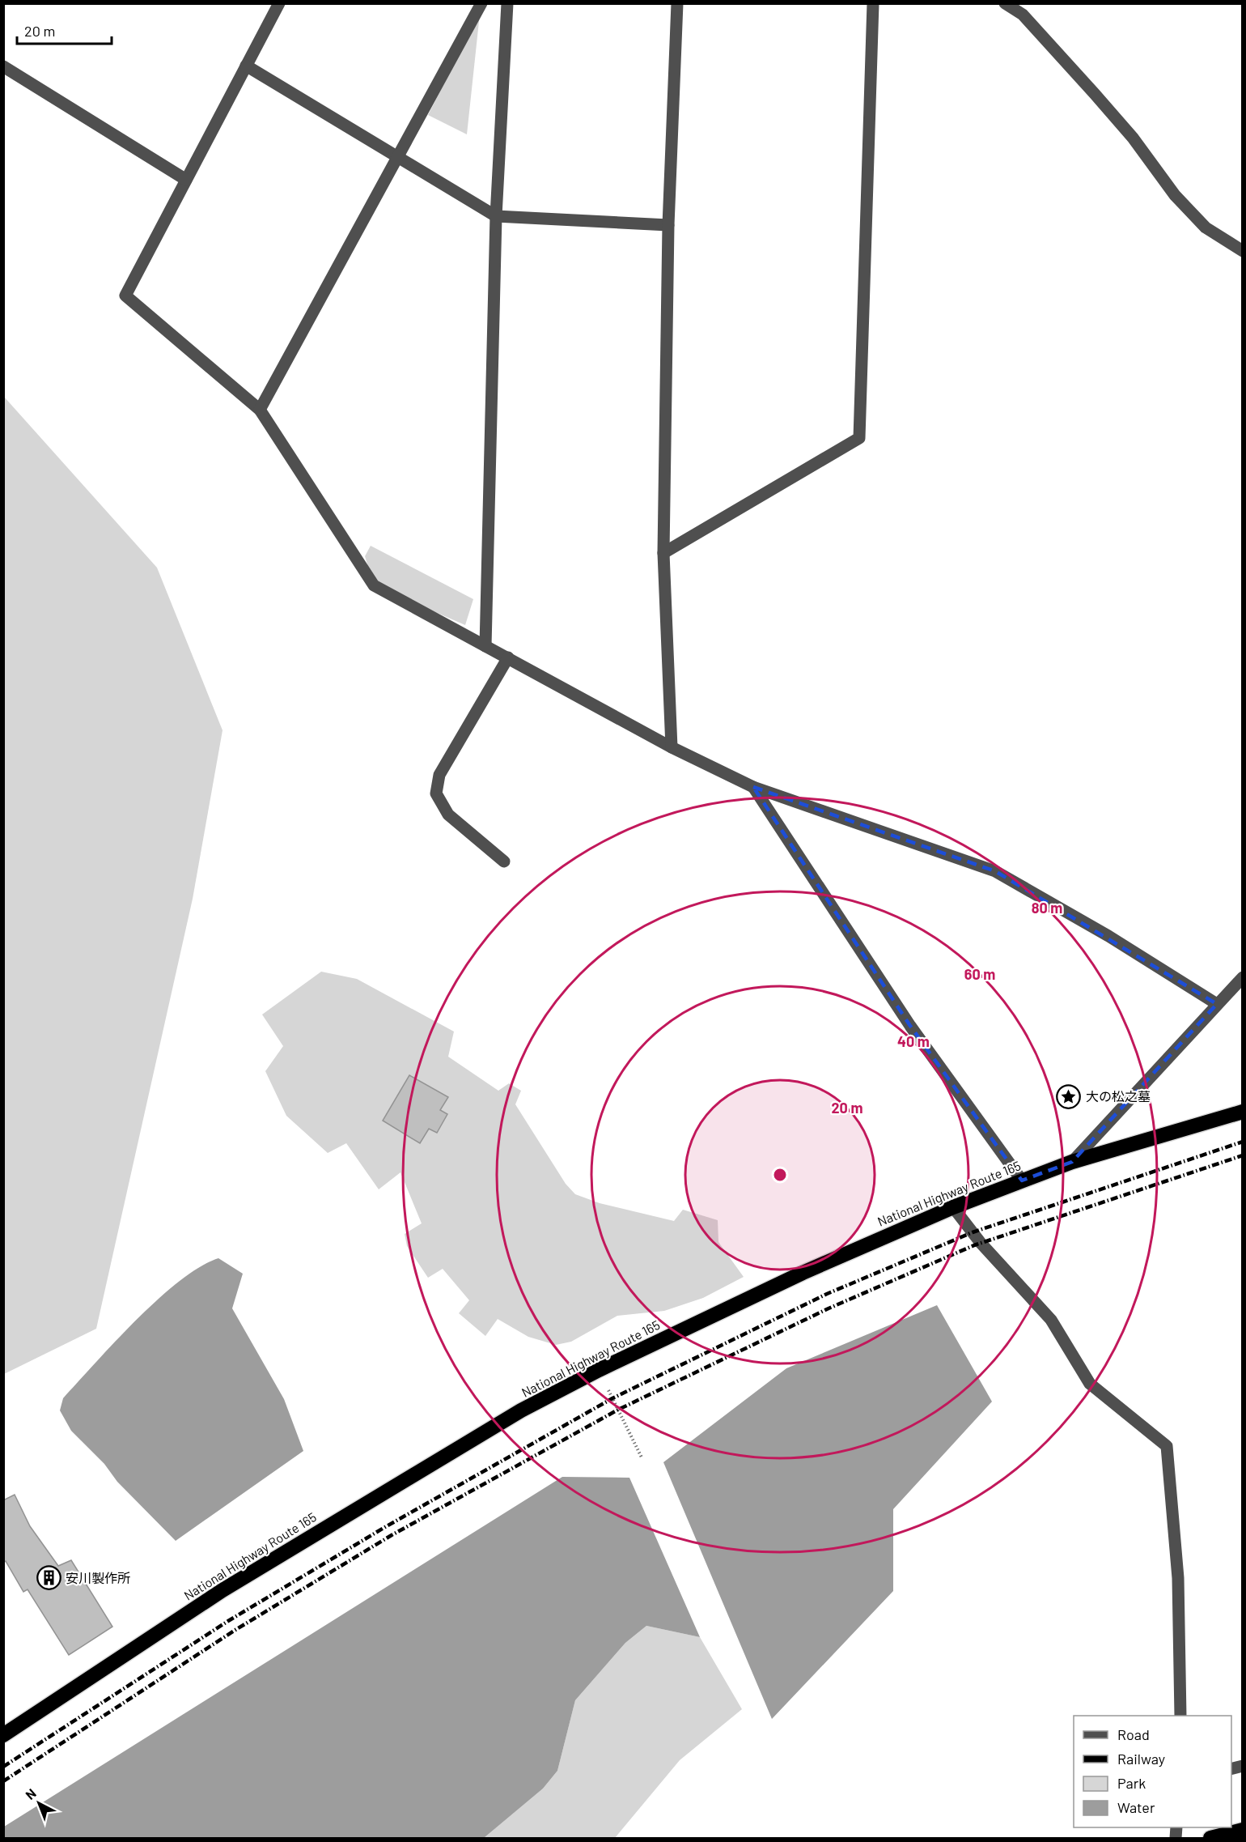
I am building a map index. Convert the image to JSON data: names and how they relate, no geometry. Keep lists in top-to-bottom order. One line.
{"streets":{"highway":["National Highway Route 165"]},"places":{"place":["大の松之墓"],"building":["安川製作所"]},"legend":["Road","Railway","Park","Water"],"scale_bar":"20 m","north":"top left","rings":["80 m","60 m","40 m","20 m"]}
